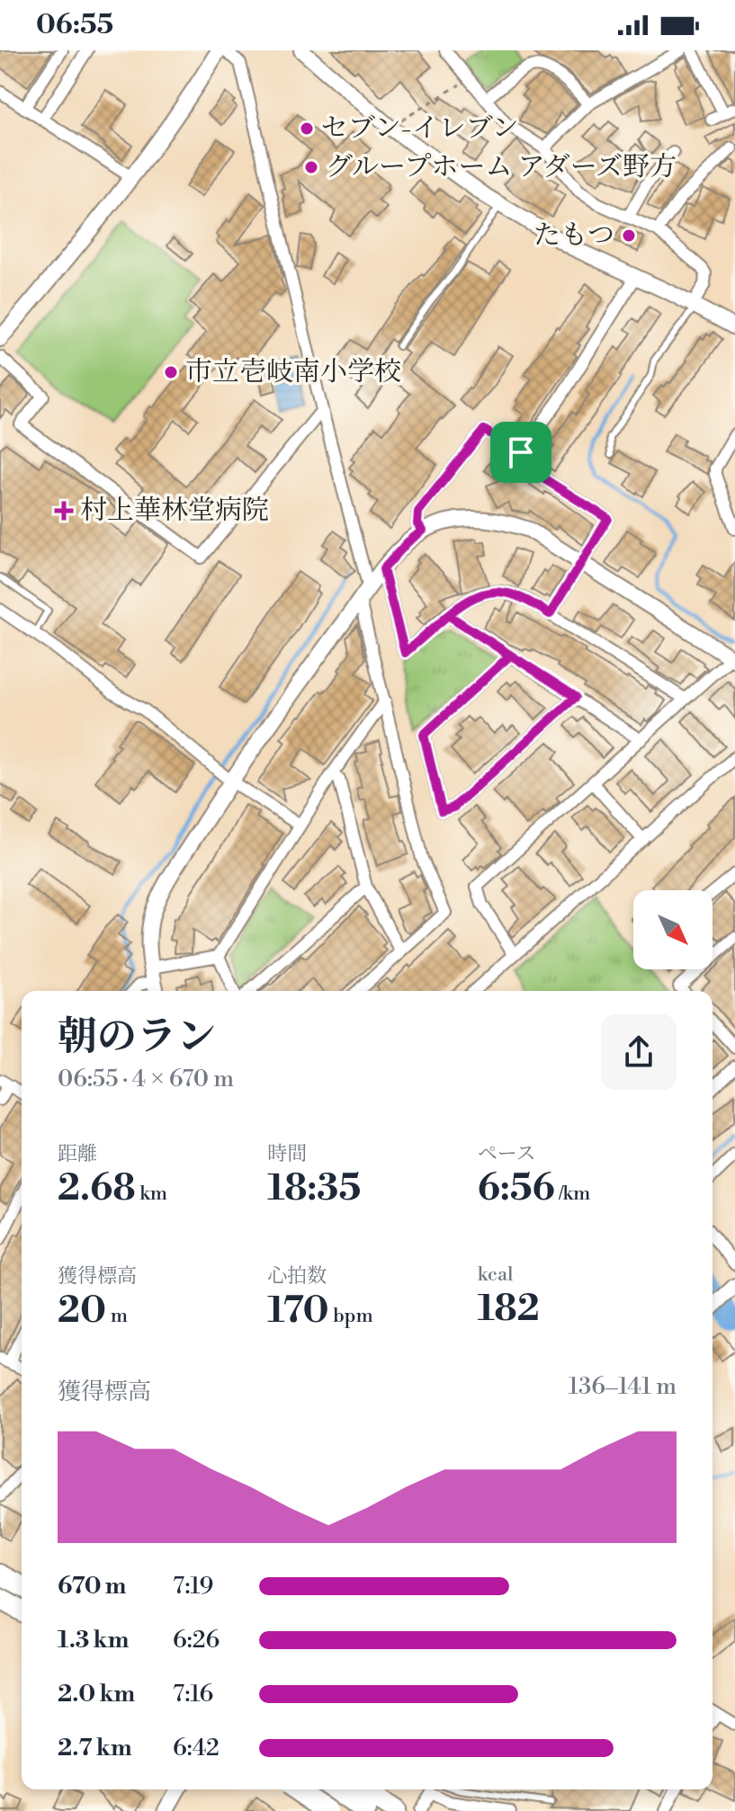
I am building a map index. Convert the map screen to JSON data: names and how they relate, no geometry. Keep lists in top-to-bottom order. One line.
{"places":{"other":["セブン-イレブン","グループホーム アダーズ野方","たもつ","市立壱岐南小学校"],"health":["村上華林堂病院"]},"north":"bottom right","page":{"status":"06:55","heading":["朝のラン","06:55 · 4 × 670 m"],"stats":[["距離","2.68 km"],["時間","18:35"],["ペース","6:56 /km"],["獲得標高","20 m"],["心拍数","170 bpm"],["kcal","182"]],"chart":["獲得標高","136–141 m"],"list":[{"name":"670 m","note":"7:19"},{"name":"1.3 km","note":"6:26"},{"name":"2.0 km","note":"7:16"},{"name":"2.7 km","note":"6:42"}]}}
